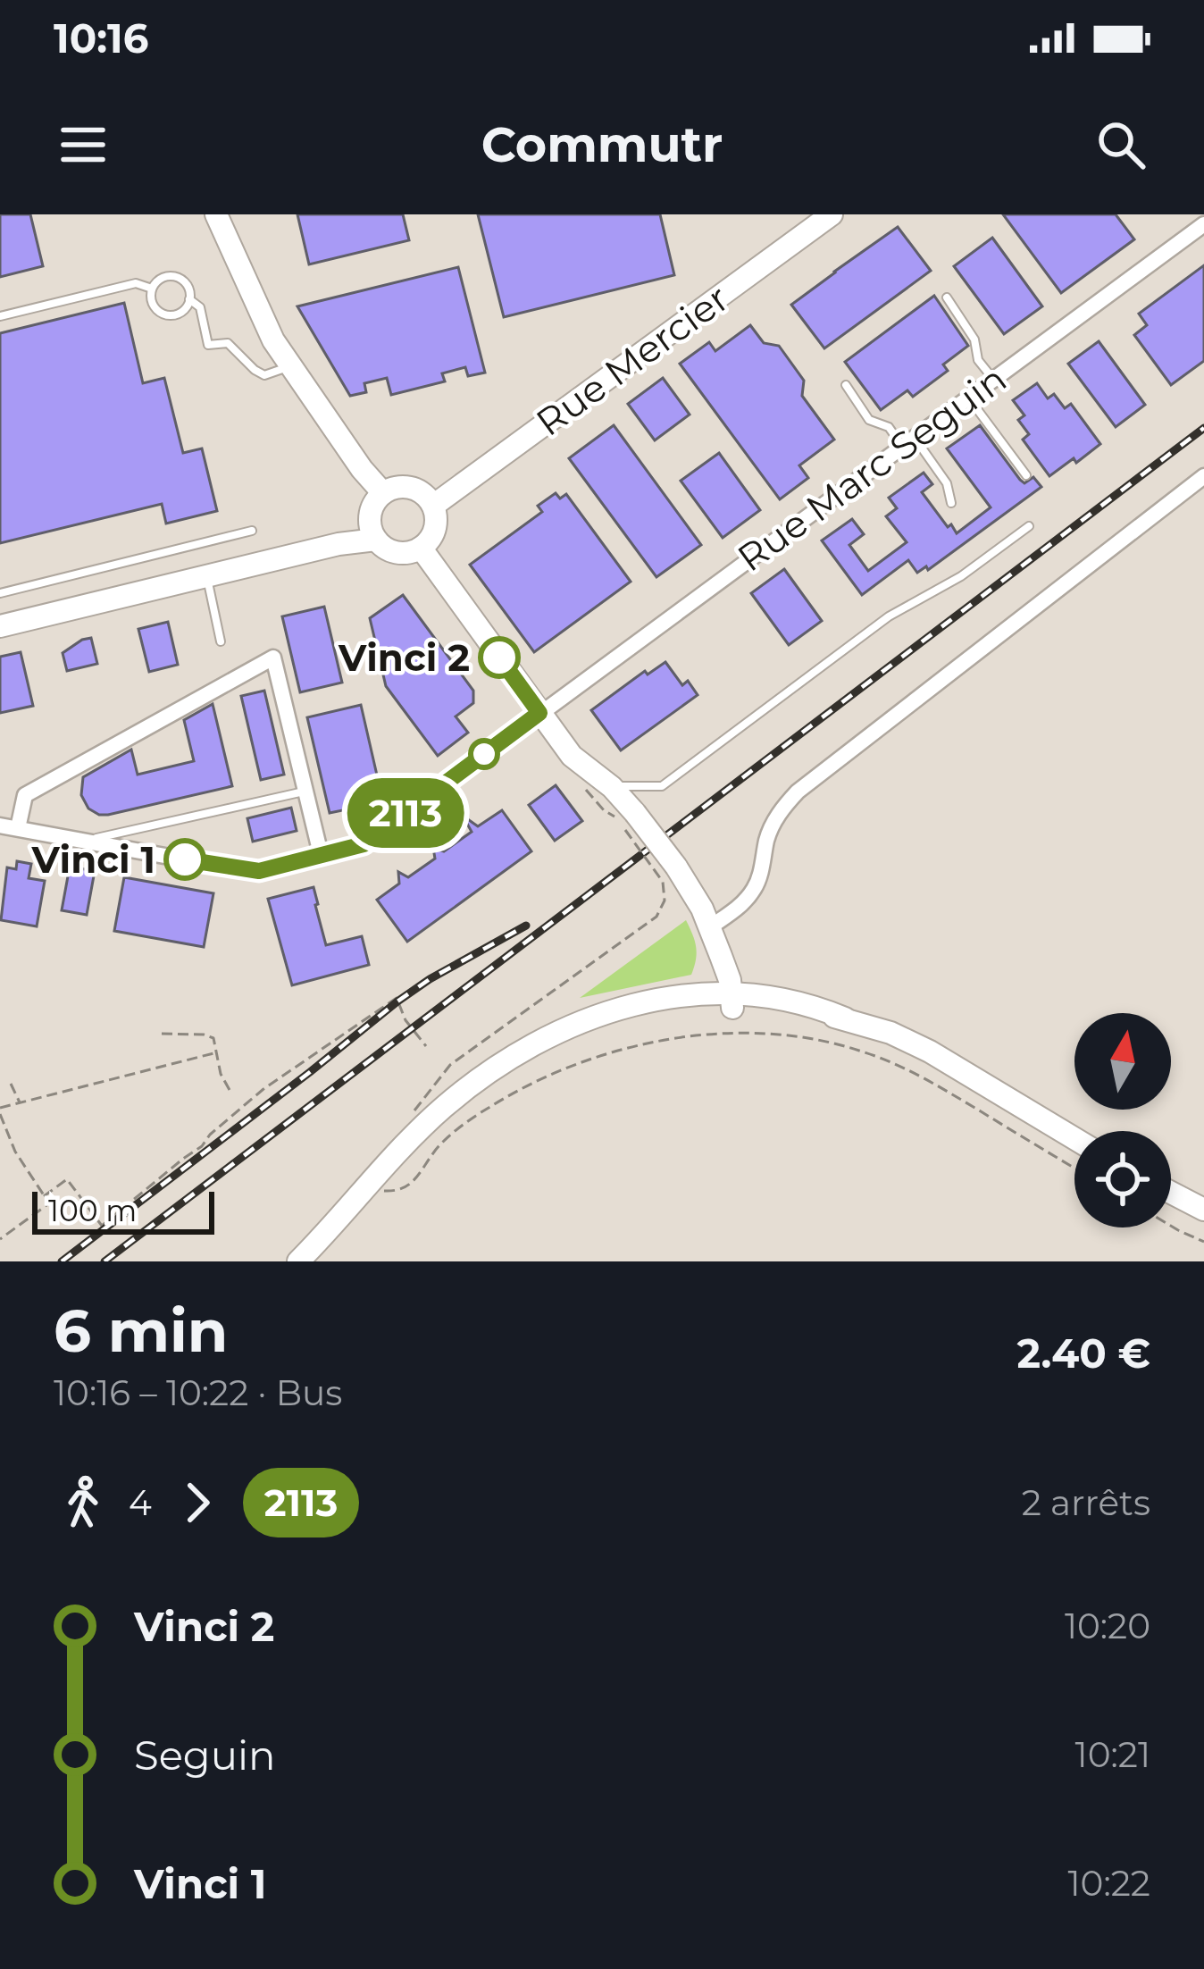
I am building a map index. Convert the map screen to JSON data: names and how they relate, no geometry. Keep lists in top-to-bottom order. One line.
{"streets":{"street":["Rue Mercier","Rue Marc Seguin"]},"places":["Vinci 2","Vinci 1"],"lines":["bus line 2113"],"scale_bar":"100 m","north":"top","page":{"status":"10:16","header":"Commutr","on_map":"2113","scale":"100 m","heading":["6 min","10:16 – 10:22 · Bus","2.40 €"],"legs":["4","2113","2 arrêts"],"list":[{"name":"Vinci 2","value":"10:20"},{"name":"Seguin","value":"10:21"},{"name":"Vinci 1","value":"10:22"}]}}
